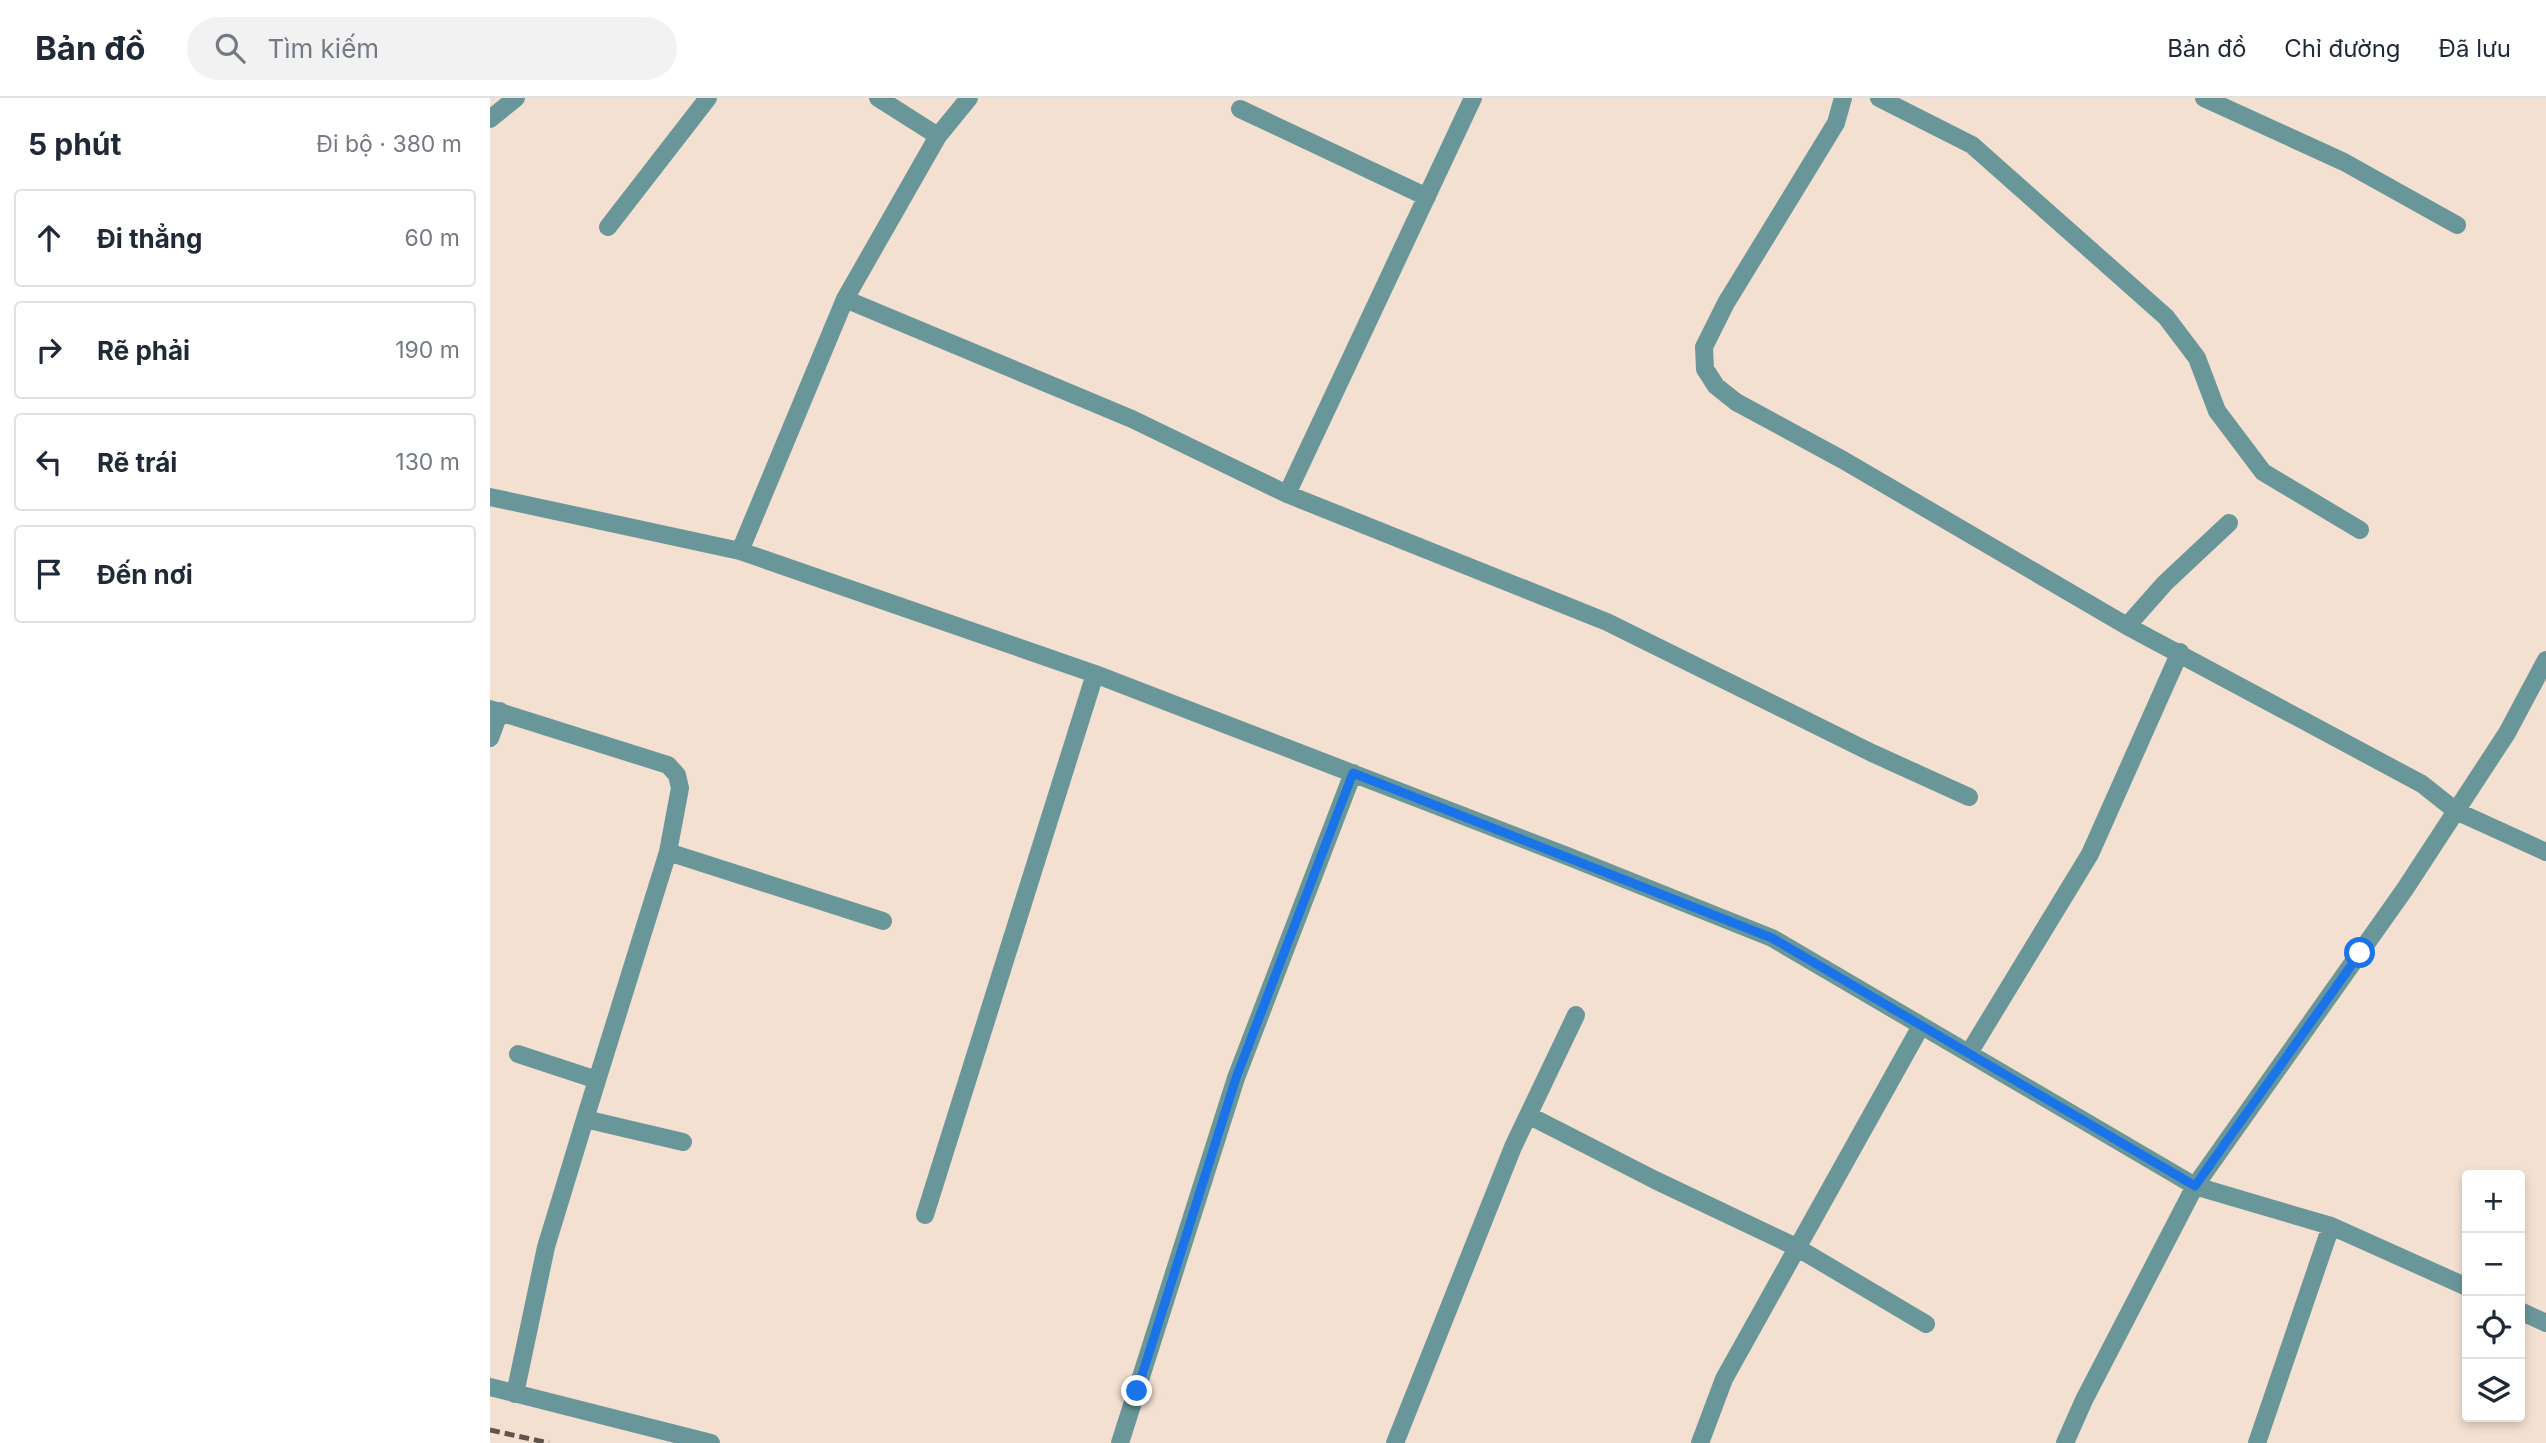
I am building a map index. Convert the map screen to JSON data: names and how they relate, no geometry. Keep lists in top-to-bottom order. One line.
{"page":{"header":"Bản đồ","search":"Tìm kiếm","nav":["Bản đồ","Chỉ đường","Đã lưu"],"heading":["5 phút","Đi bộ · 380 m"],"list":[["Đi thẳng","60 m"],["Rẽ phải","190 m"],["Rẽ trái","130 m"],"Đến nơi"],"map_buttons":["+","−"]}}
